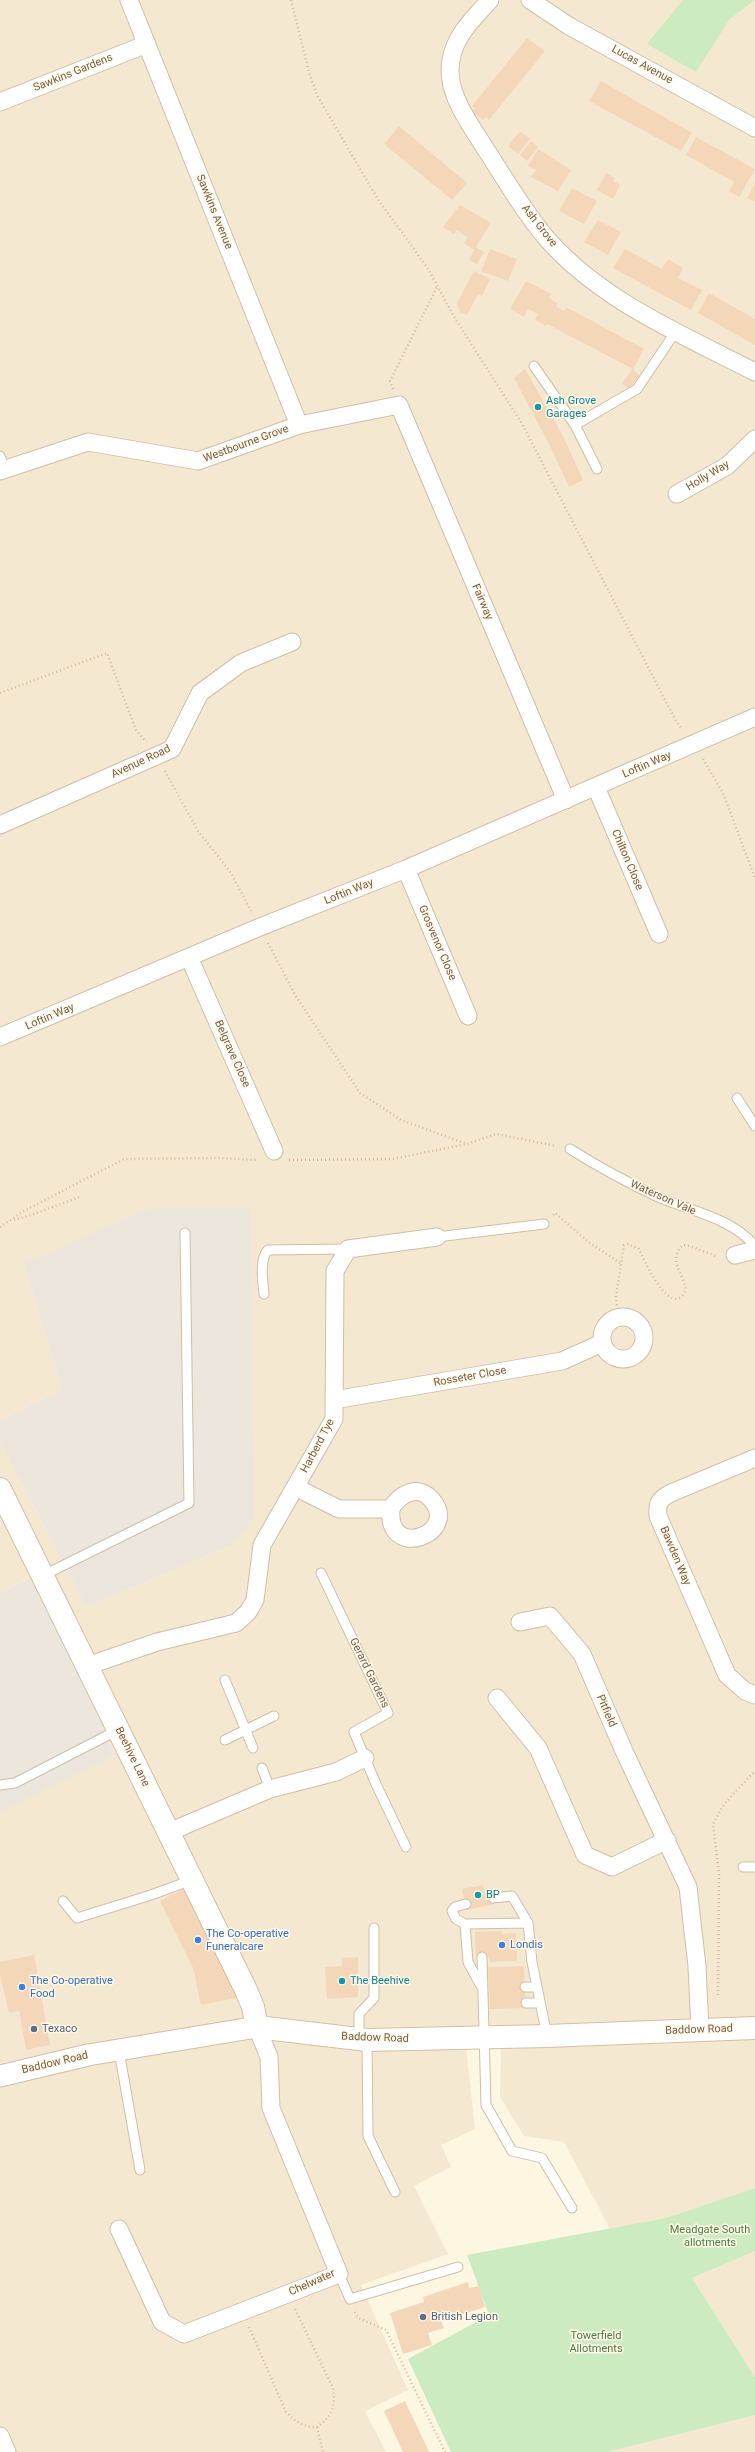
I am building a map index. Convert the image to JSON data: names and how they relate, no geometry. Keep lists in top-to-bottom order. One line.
{"streets":{"main road":["Beehive Lane","Baddow Road"],"street":["Lucas Avenue","Sawkins Gardens","Sawkins Avenue","Ash Grove","Westbourne Grove","Holly Way","Fairway","Avenue Road","Loftin Way","Chilton Close","Grosvenor Close","Belgrave Close","Rosseter Close","Harberd Tye","Bawden Way","Pitfield","Chelwater"],"lane":["Waterson Vale","Gerard Gardens"]},"crossings":[["Sawkins Gardens","Sawkins Avenue"],["Sawkins Avenue","Westbourne Grove"],["Westbourne Grove","Fairway"],["Fairway","Loftin Way"],["Loftin Way","Chilton Close"],["Loftin Way","Grosvenor Close"],["Loftin Way","Belgrave Close"],["Rosseter Close","Harberd Tye"],["Harberd Tye","Beehive Lane"],["Pitfield","Baddow Road"],["Beehive Lane","Baddow Road"],["Beehive Lane","Chelwater"],["Baddow Road","Chelwater"]],"parks":["Meadgate South allotments","Towerfield Allotments"],"places":["Ash Grove Garages","BP","The Co-operative Funeralcare","Londis","The Beehive","The Co-operative Food","Texaco","British Legion"]}
